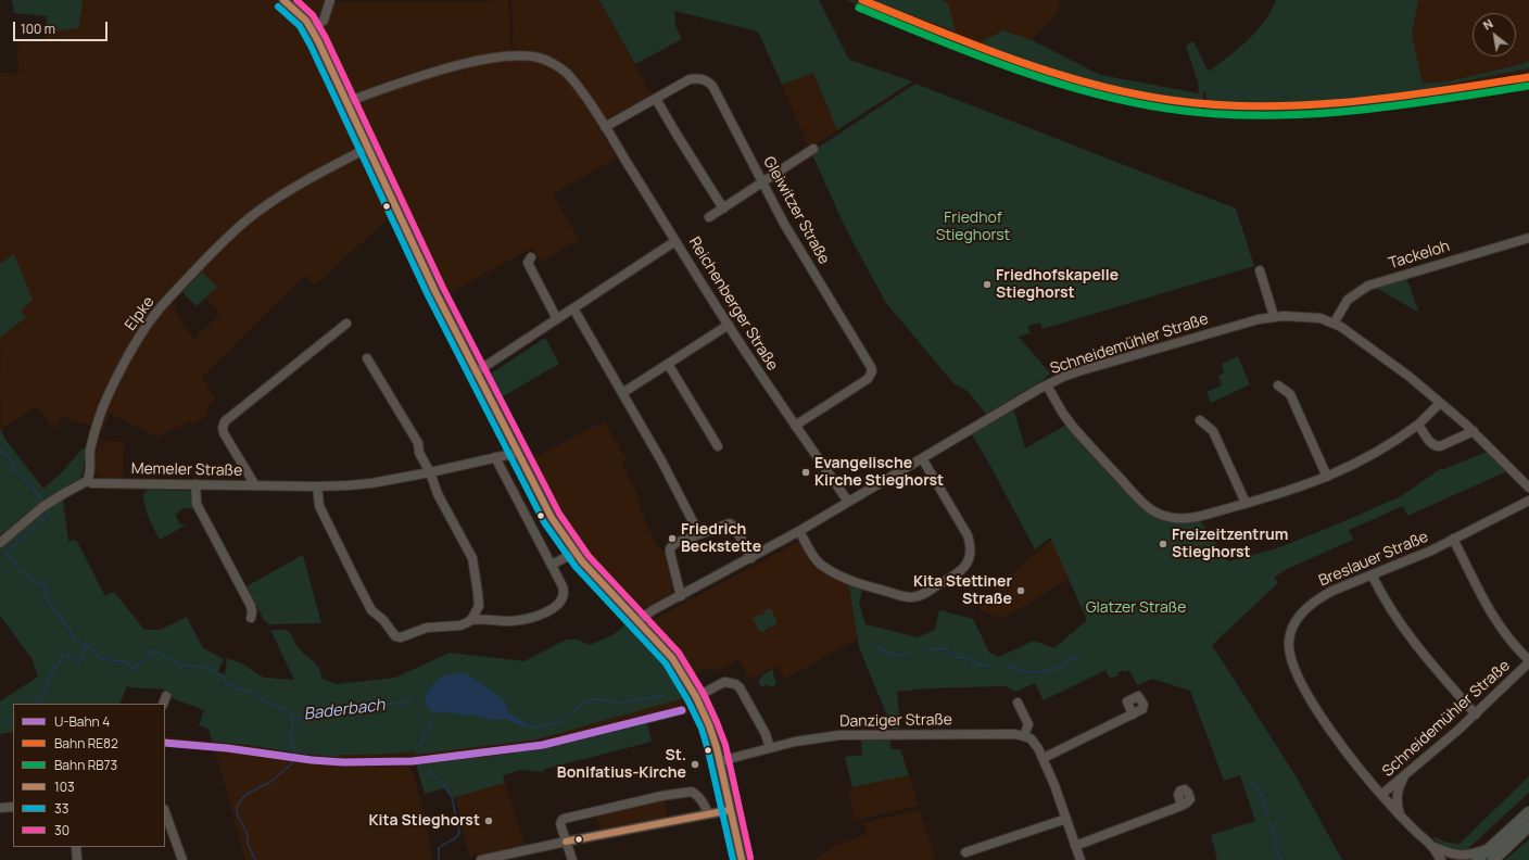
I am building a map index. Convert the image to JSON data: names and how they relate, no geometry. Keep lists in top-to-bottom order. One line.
{"streets":{"street":["Gleiwitzer Straße","Tackeloh","Reichenberger Straße","Elpke","Schneidemühler Straße","Memeler Straße","Breslauer Straße","Danziger Straße"]},"crossings":[["Gleiwitzer Straße","Reichenberger Straße"],["Tackeloh","Schneidemühler Straße"],["Reichenberger Straße","Schneidemühler Straße"],["Elpke","Memeler Straße"],["Schneidemühler Straße","Breslauer Straße"]],"water":["Baderbach"],"parks":["Friedhof Stieghorst","Glatzer Straße"],"places":["Friedhofskapelle Stieghorst","Evangelische Kirche Stieghorst","Friedrich Beckstette","Freizeitzentrum Stieghorst","Kita Stettiner Straße","St. Bonifatius-Kirche","Kita Stieghorst"],"lines":["rail line RE82","transit line 103","transit line 30","transit line 33","rail line RB73","metro line 4"],"legend":["U-Bahn 4","Bahn RE82","Bahn RB73","103","33","30"],"scale_bar":"100 m","north":"top left"}
